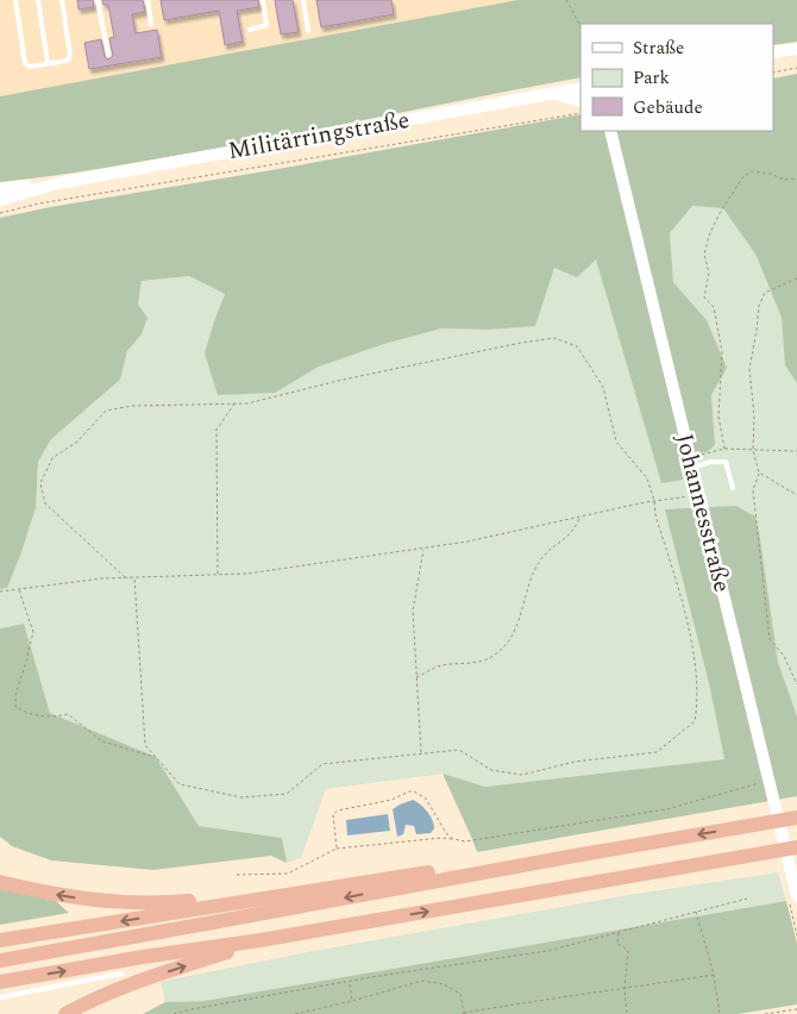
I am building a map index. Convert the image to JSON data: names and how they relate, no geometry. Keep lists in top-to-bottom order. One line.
{"streets":{"main road":["Militärringstraße","Johannesstraße"]},"legend":["Straße","Park","Gebäude"]}
